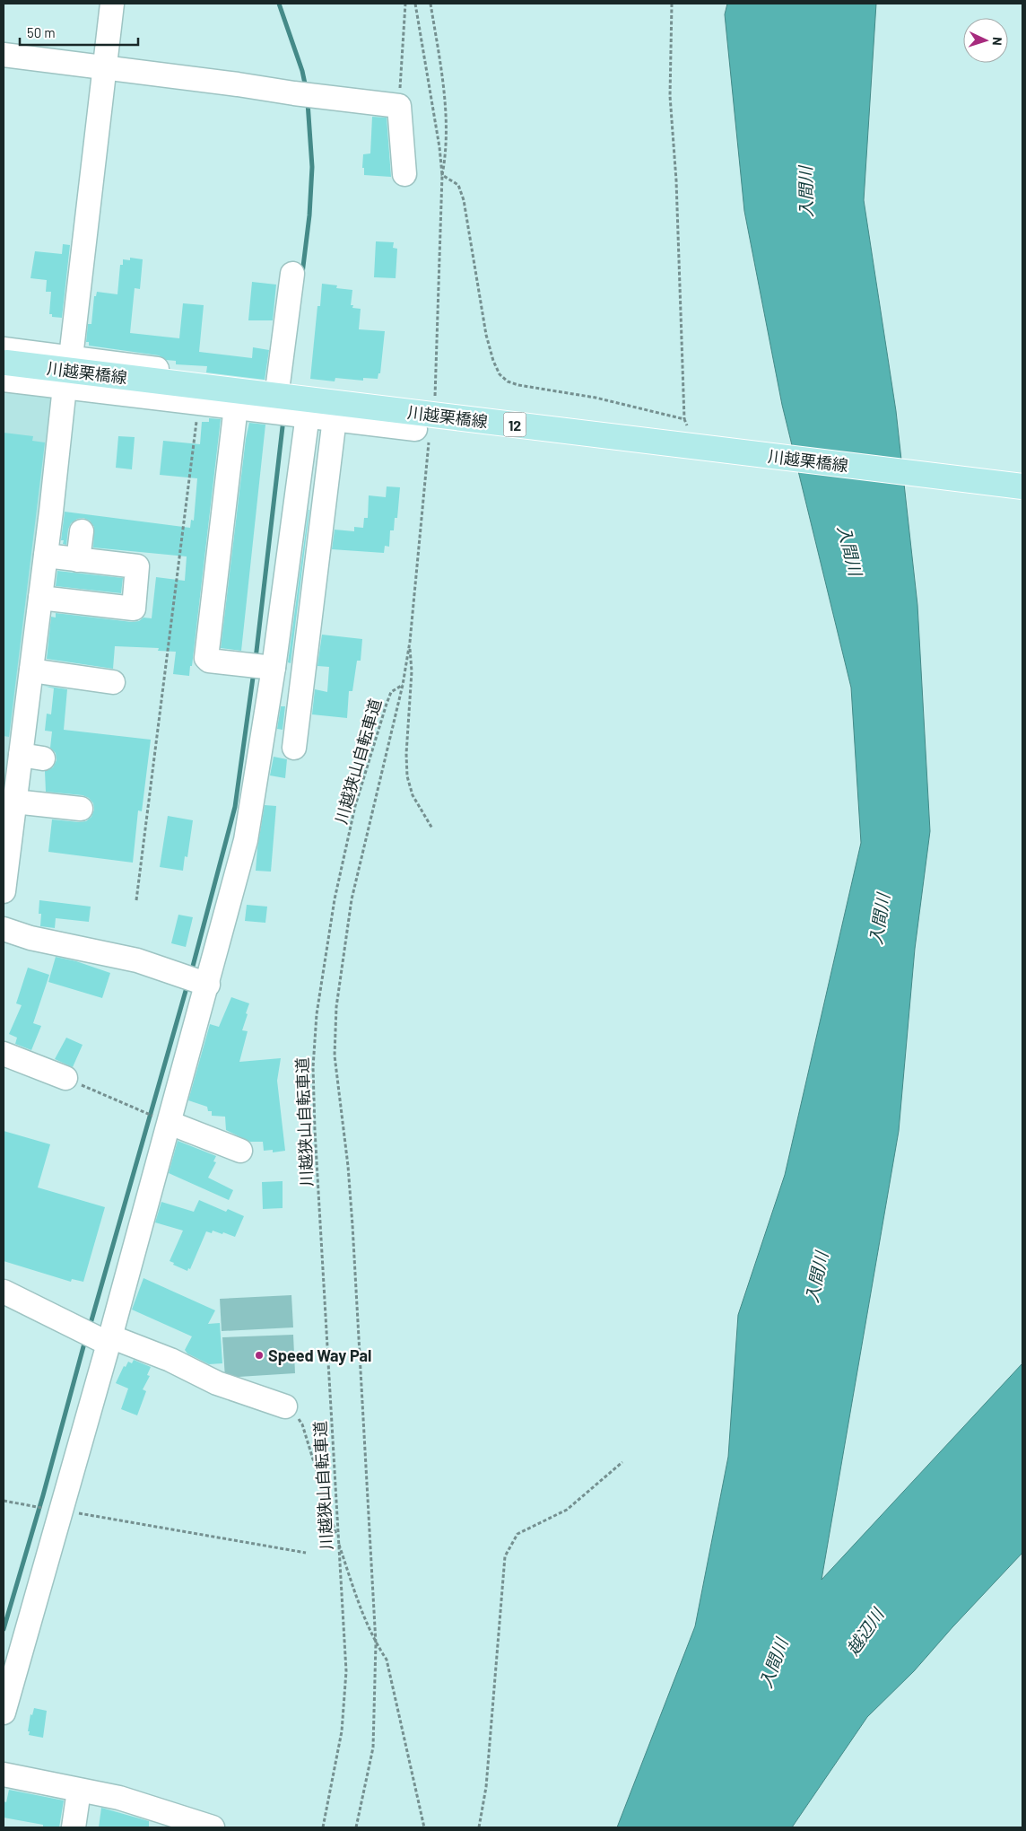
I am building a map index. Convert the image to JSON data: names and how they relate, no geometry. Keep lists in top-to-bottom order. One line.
{"streets":{"main road":["川越栗橋線","12"],"path":["川越狭山自転車道"]},"water":["入間川","越辺川"],"places":["Speed Way Pal"],"scale_bar":"50 m","north":"right"}
